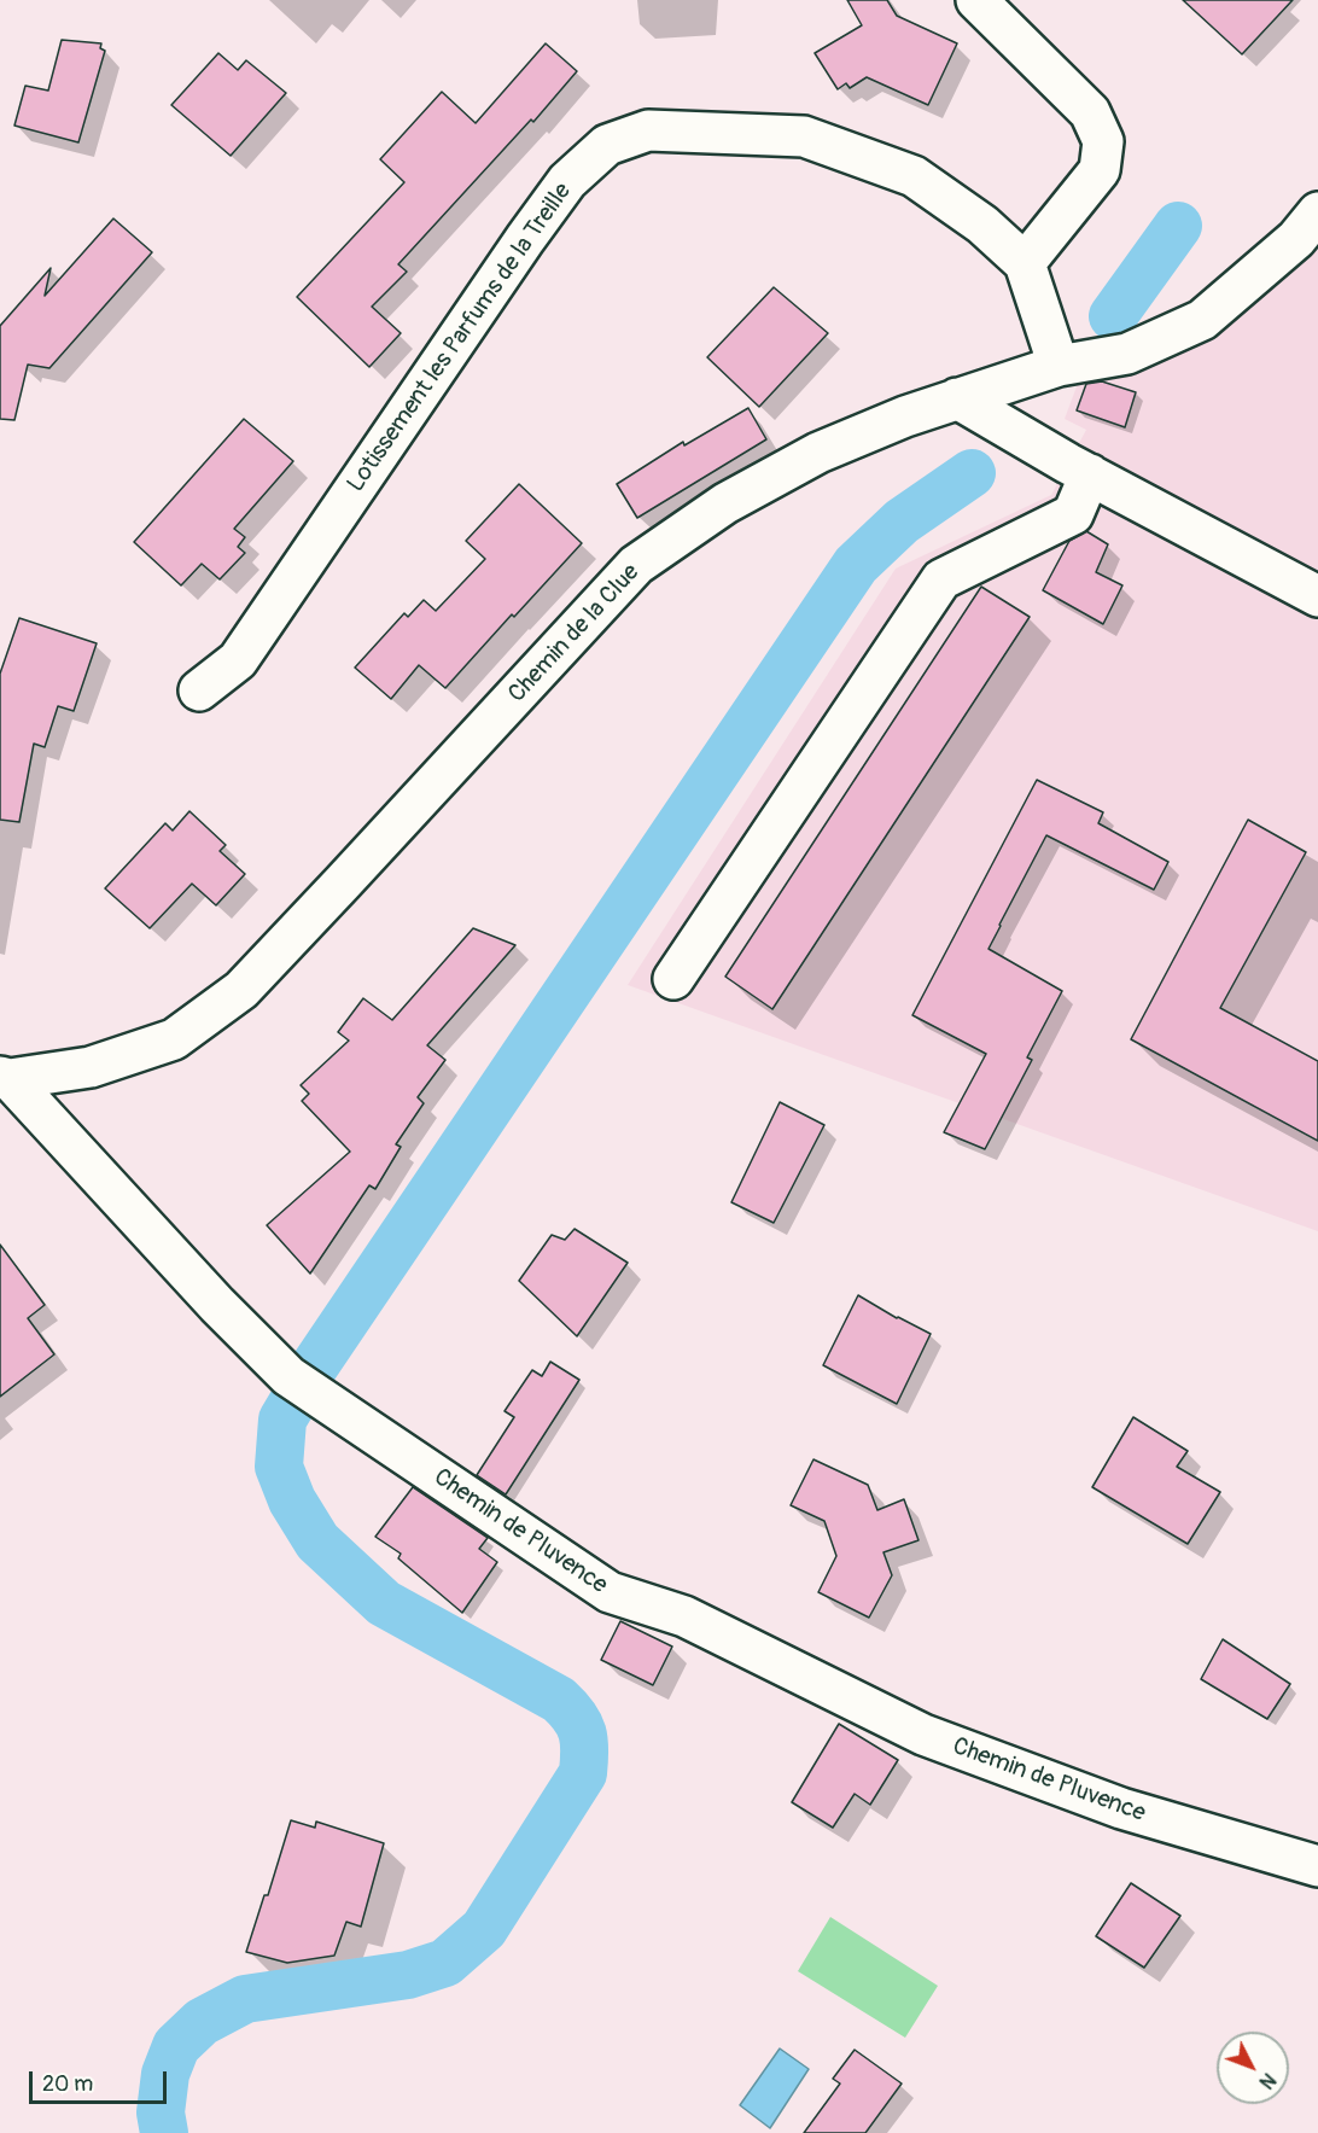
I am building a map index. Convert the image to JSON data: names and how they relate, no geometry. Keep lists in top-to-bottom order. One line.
{"streets":{"street":["Lotissement les Parfums de la Treille","Chemin de la Clue","Chemin de Pluvence"]},"crossings":[["Lotissement les Parfums de la Treille","Chemin de la Clue"],["Chemin de la Clue","Chemin de Pluvence"]],"scale_bar":"20 m","north":"bottom right"}
